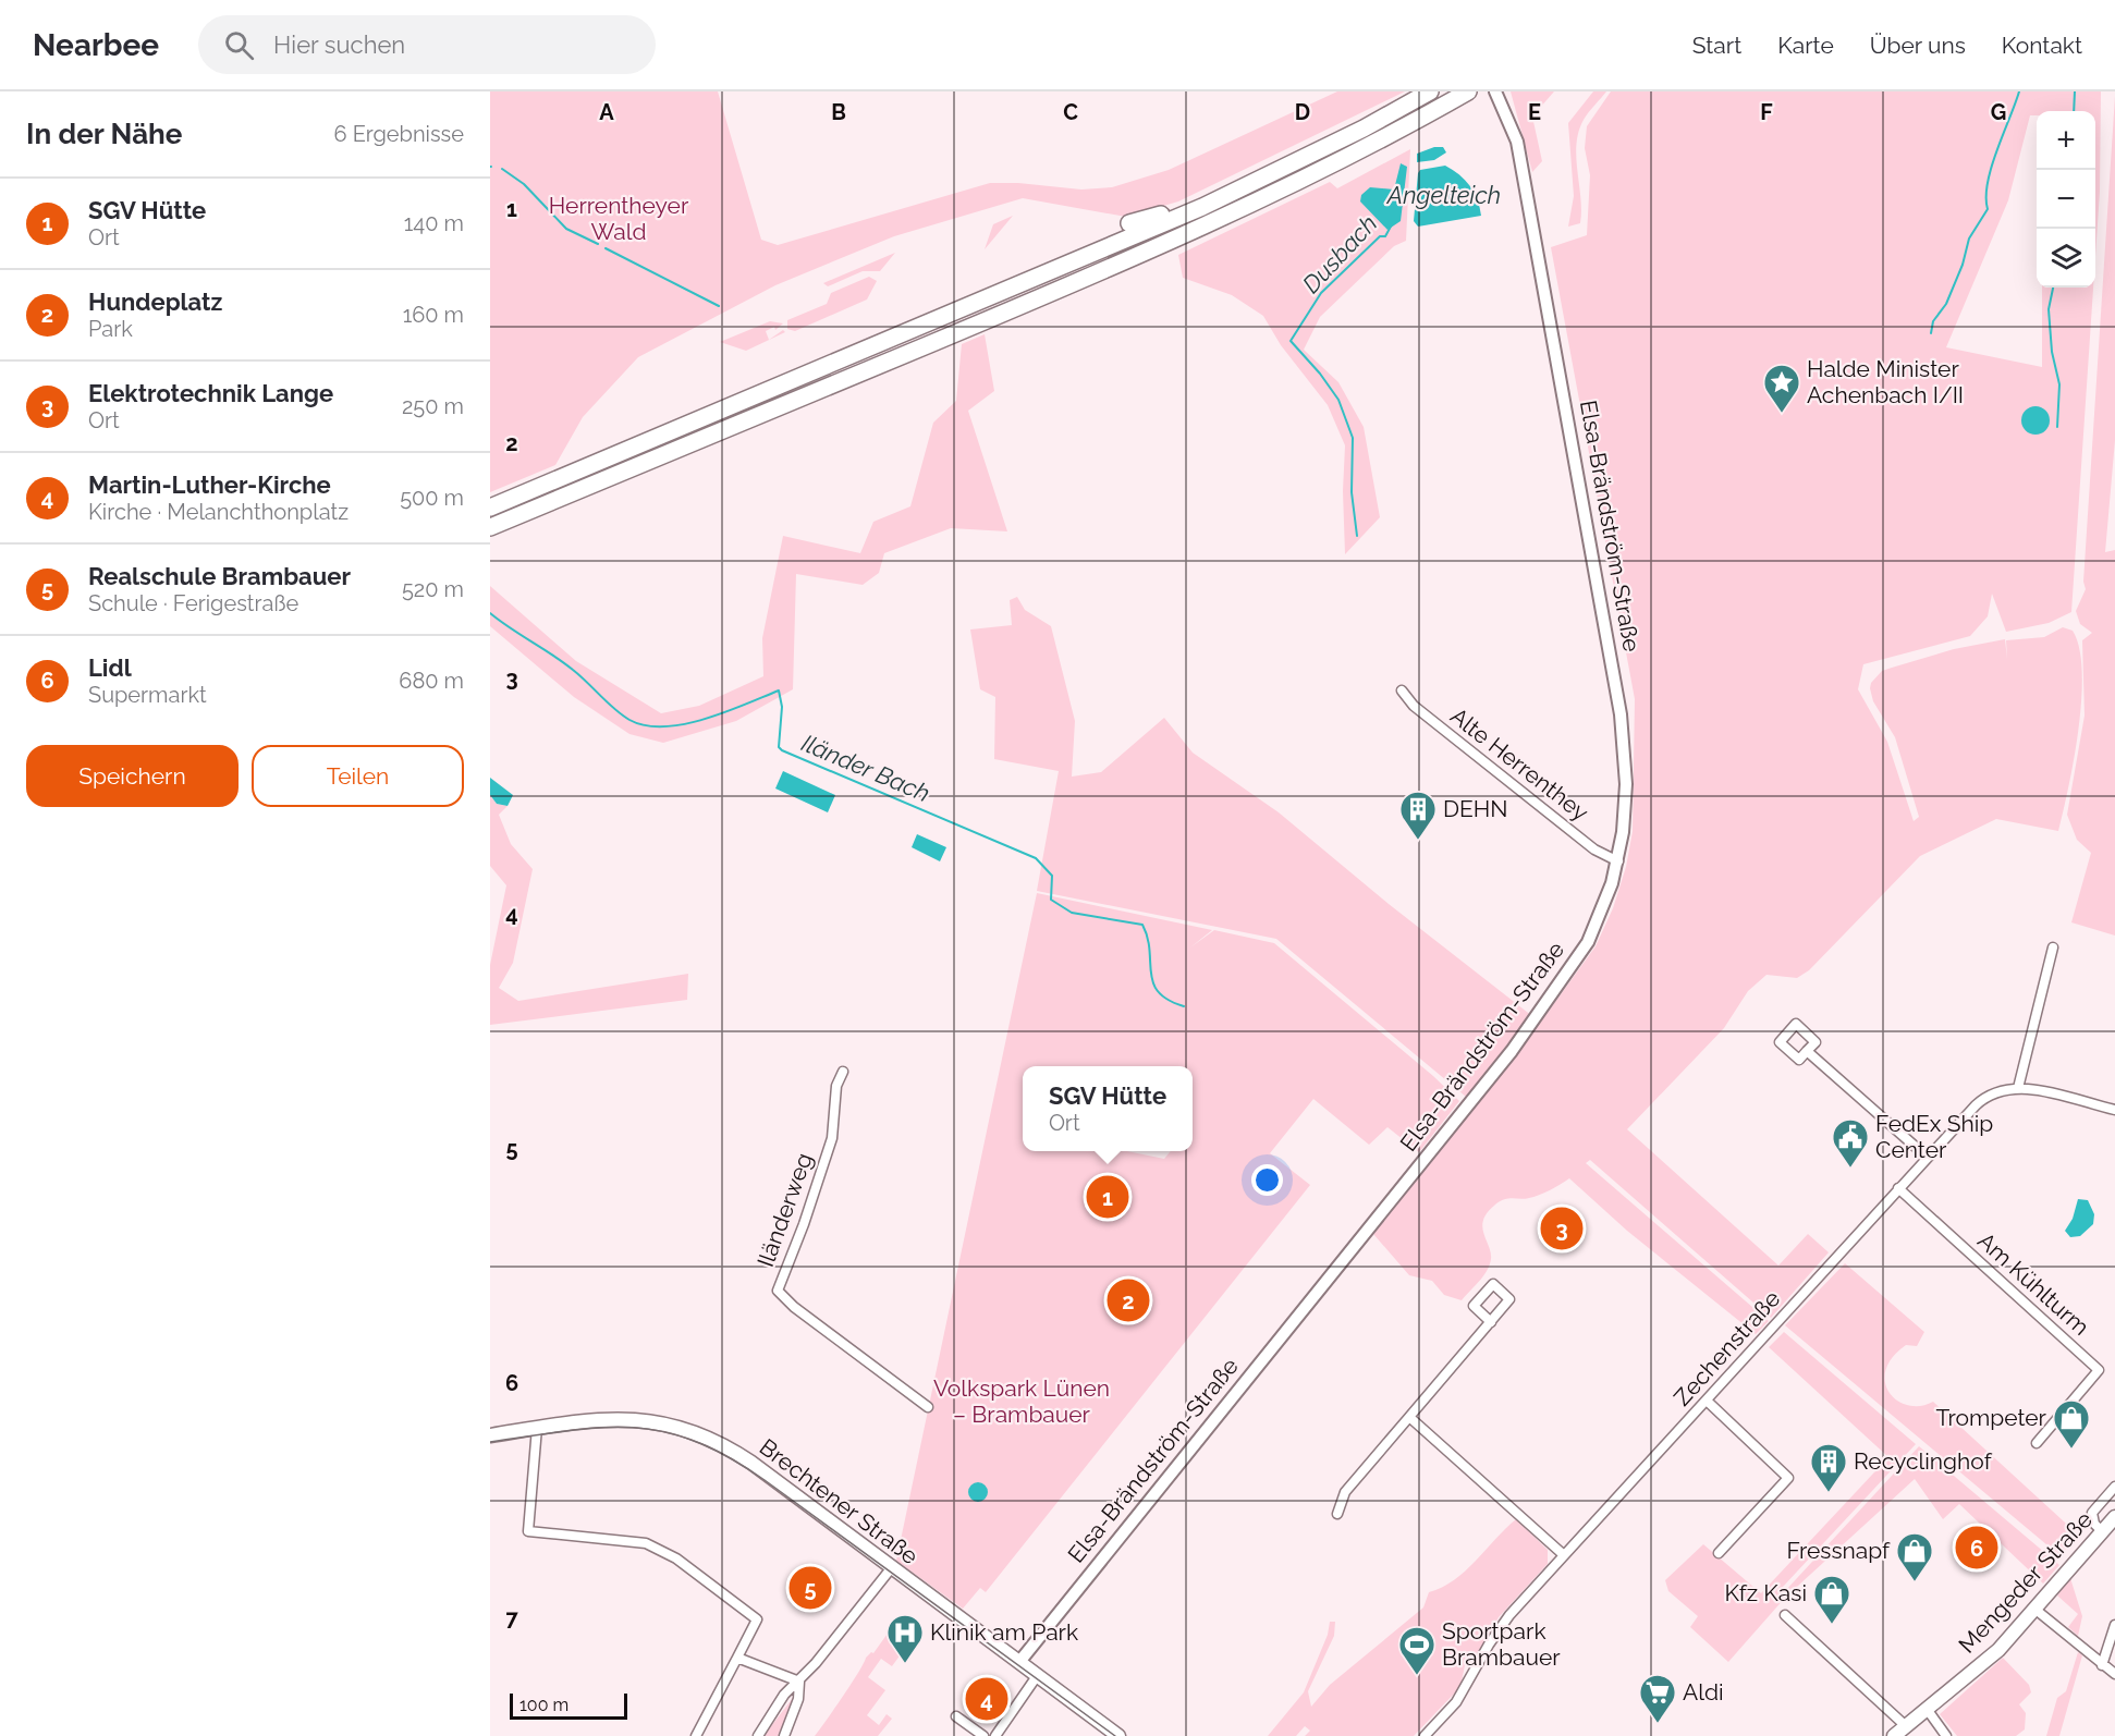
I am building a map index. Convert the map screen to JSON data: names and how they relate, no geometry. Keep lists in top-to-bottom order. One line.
{"streets":{"main road":["Brechtener Straße","Mengeder Straße"],"street":["Elsa-Brändström-Straße","Alte Herrenthey","Iländerweg","Am Kühlturm","Zechenstraße"]},"crossings":[["Elsa-Brändström-Straße","Alte Herrenthey"],["Elsa-Brändström-Straße","Brechtener Straße"],["Am Kühlturm","Zechenstraße"]],"water":["Angelteich","Dusbach","Iländer Bach"],"parks":["Herrentheyer Wald","Volkspark Lünen – Brambauer"],"places":{"place":["Halde Minister Achenbach I/II"],"building":["DEHN","Recyclinghof"],"public building":["FedEx Ship Center"],"shop":["Trompeter","Fressnapf","Kfz Kasi"],"hospital":["Klinik am Park"],"sports":["Sportpark Brambauer"],"supermarket":["Aldi"]},"scale_bar":"100 m","page":{"header":"Nearbee","search":"Hier suchen","nav":["Start","Karte","Über uns","Kontakt"],"heading":["In der Nähe","6 Ergebnisse"],"map_buttons":["+","−"],"list":[{"mark":"1","name":"SGV Hütte","note":"Ort","value":"140 m"},{"mark":"2","name":"Hundeplatz","note":"Park","value":"160 m"},{"mark":"3","name":"Elektrotechnik Lange","note":"Ort","value":"250 m"},{"mark":"4","name":"Martin-Luther-Kirche","note":"Kirche · Melanchthonplatz","value":"500 m"},{"mark":"5","name":"Realschule Brambauer","note":"Schule · Ferigestraße","value":"520 m"},{"mark":"6","name":"Lidl","note":"Supermarkt","value":"680 m"}],"buttons":["Speichern","Teilen"],"popup":["SGV Hütte","Ort"],"pins":["1","3","2","6","5","4"],"scale":"100 m"},"grid":{"columns":["A","B","C","D","E","F","G"],"rows":["1","2","3","4","5","6","7"]}}
